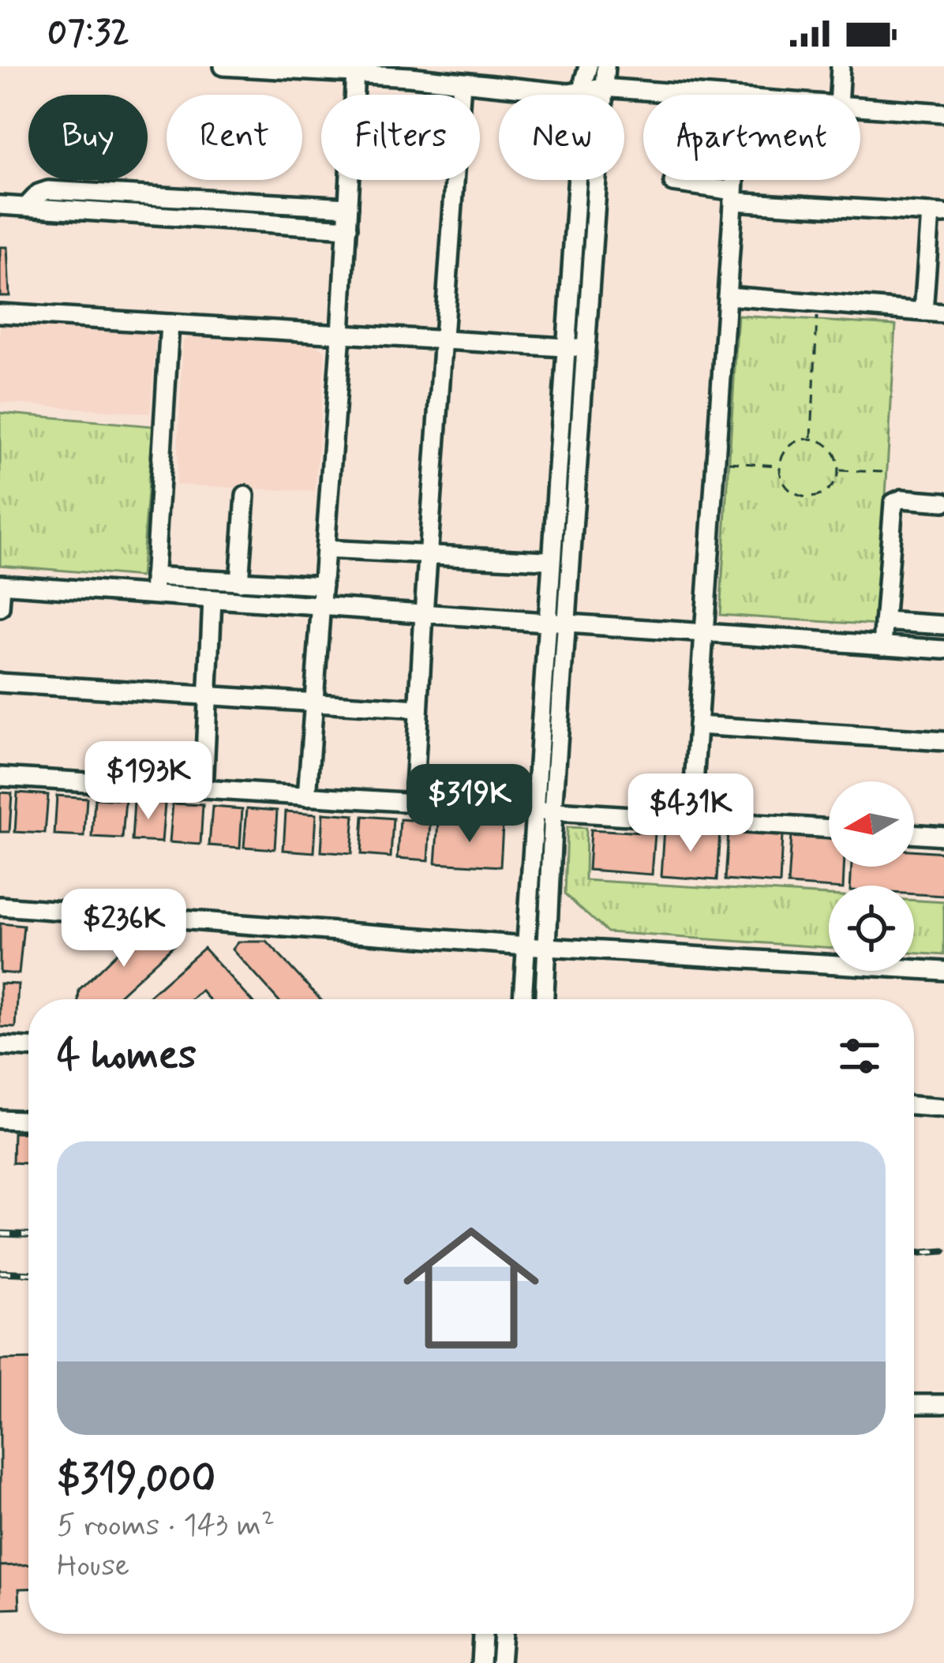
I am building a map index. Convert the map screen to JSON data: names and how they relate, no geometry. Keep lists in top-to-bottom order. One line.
{"north":"left","page":{"status":"07:32","chip":["Buy","Rent","Filters","New","Apartment"],"price":["$193K","$319K","$431K","$236K"],"heading":"4 homes","list":[{"name":"$319,000","note":"5 rooms · 143 m² · House"}]}}
